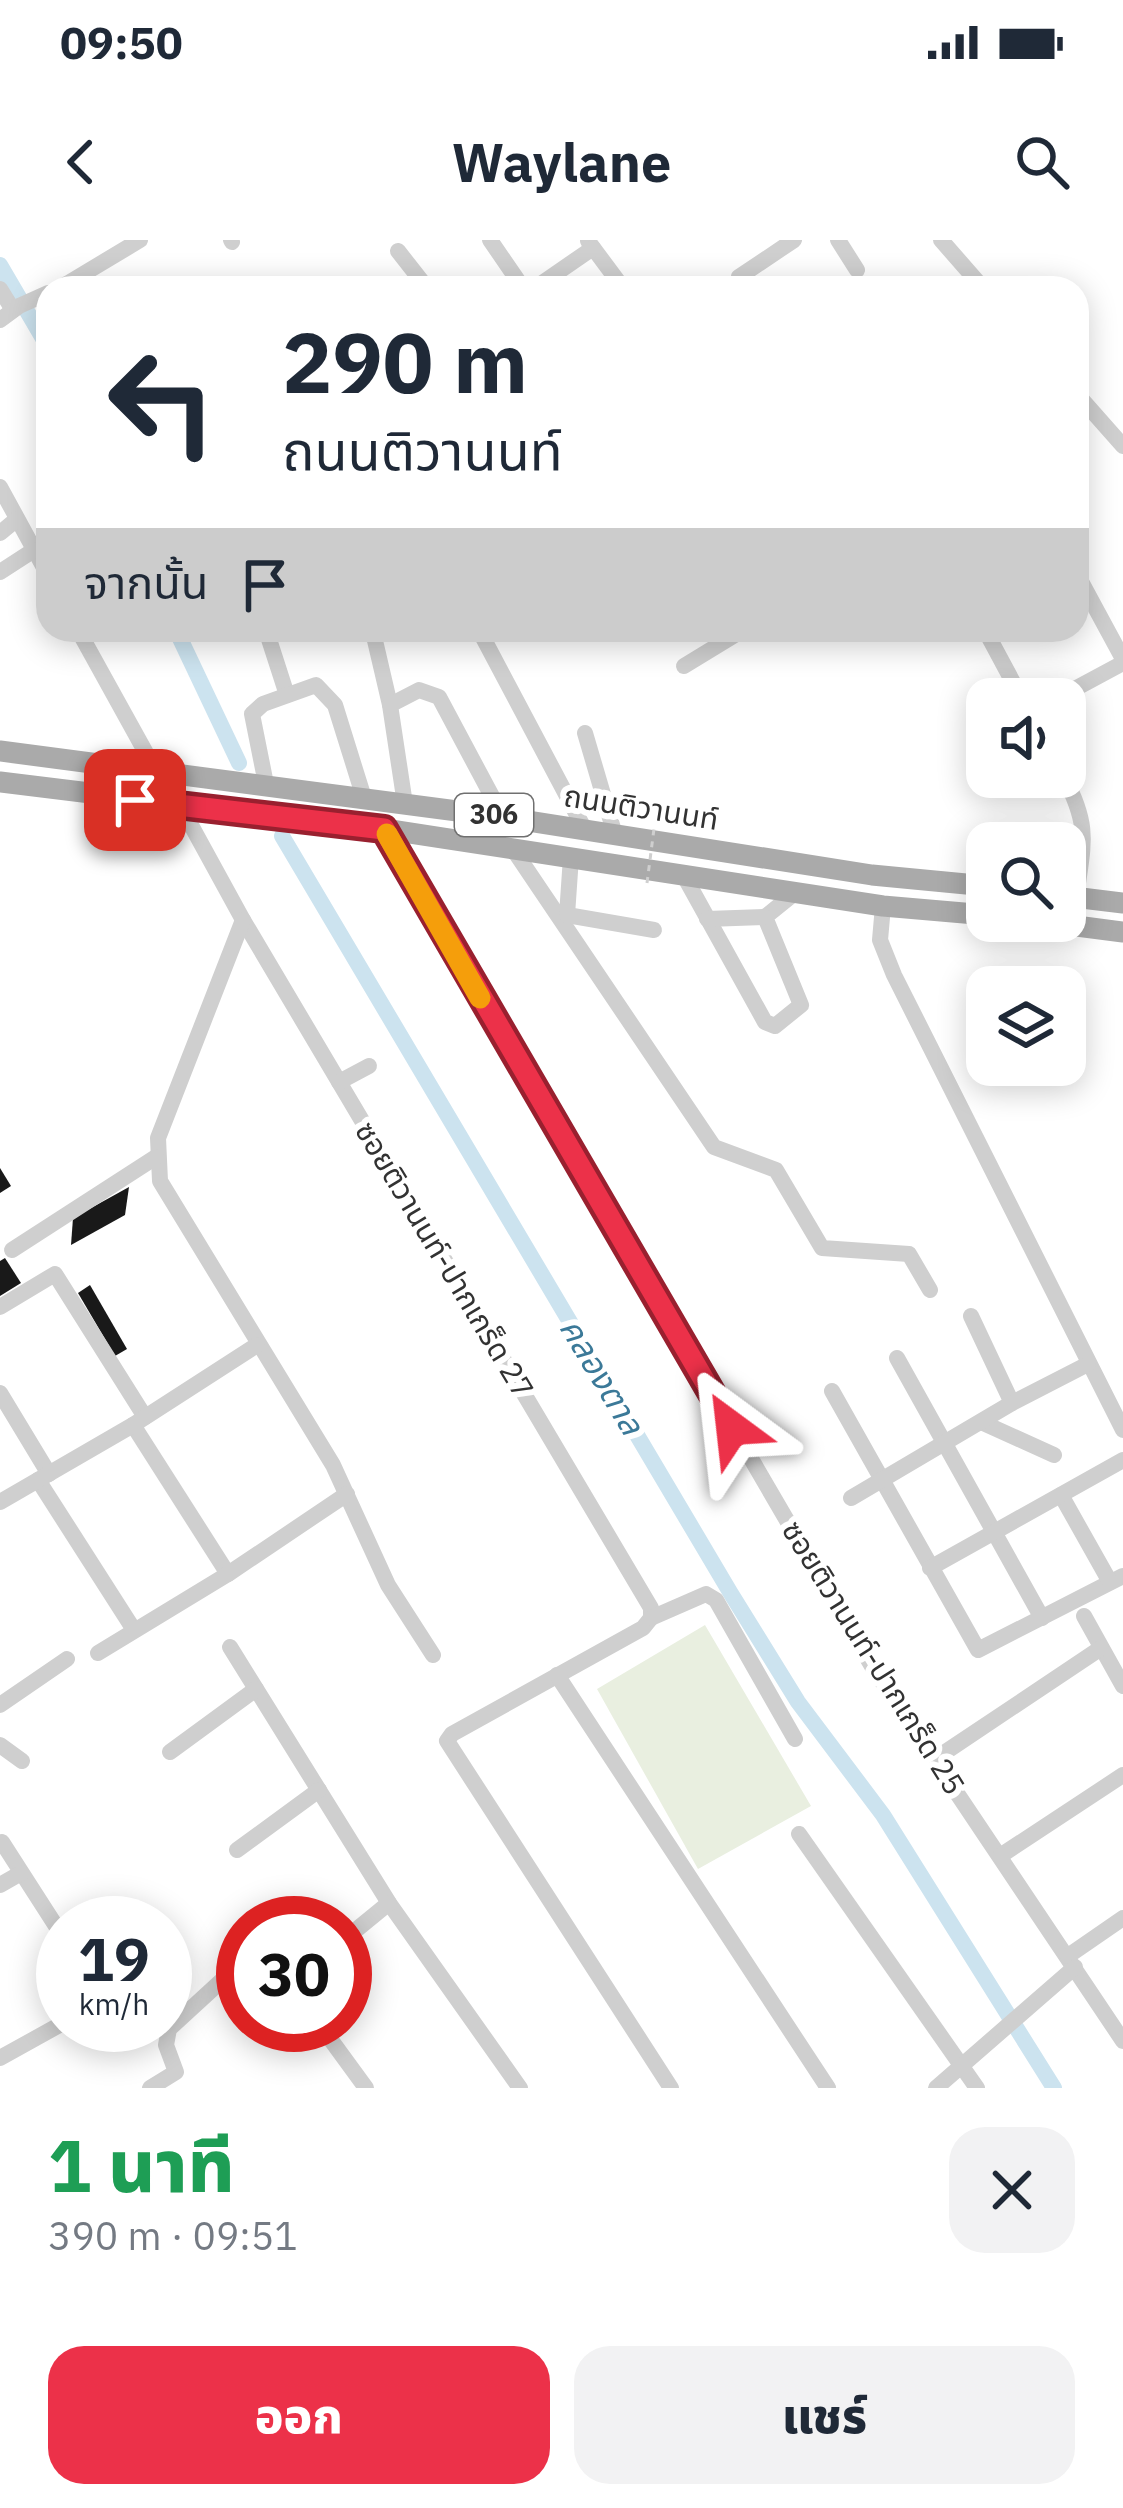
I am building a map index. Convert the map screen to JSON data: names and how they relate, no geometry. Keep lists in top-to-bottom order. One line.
{"streets":{"main road":["ถนนติวานนท์","306"],"street":["ซอยติวานนท์-ปากเกร็ด 27","ซอยติวานนท์-ปากเกร็ด 25"]},"crossings":[["ถนนติวานนท์","ซอยติวานนท์-ปากเกร็ด 27"],["ถนนติวานนท์","ซอยติวานนท์-ปากเกร็ด 25"]],"water":["คลองตาล"],"page":{"status":"09:50","header":"Waylane","turn":["290 m","ถนนติวานนท์"],"then":"จากนั้น","speed":"19 km/h","limit":"30","heading":["1 นาที","390 m · 09:51"],"buttons":["ออก","แชร์"]}}
